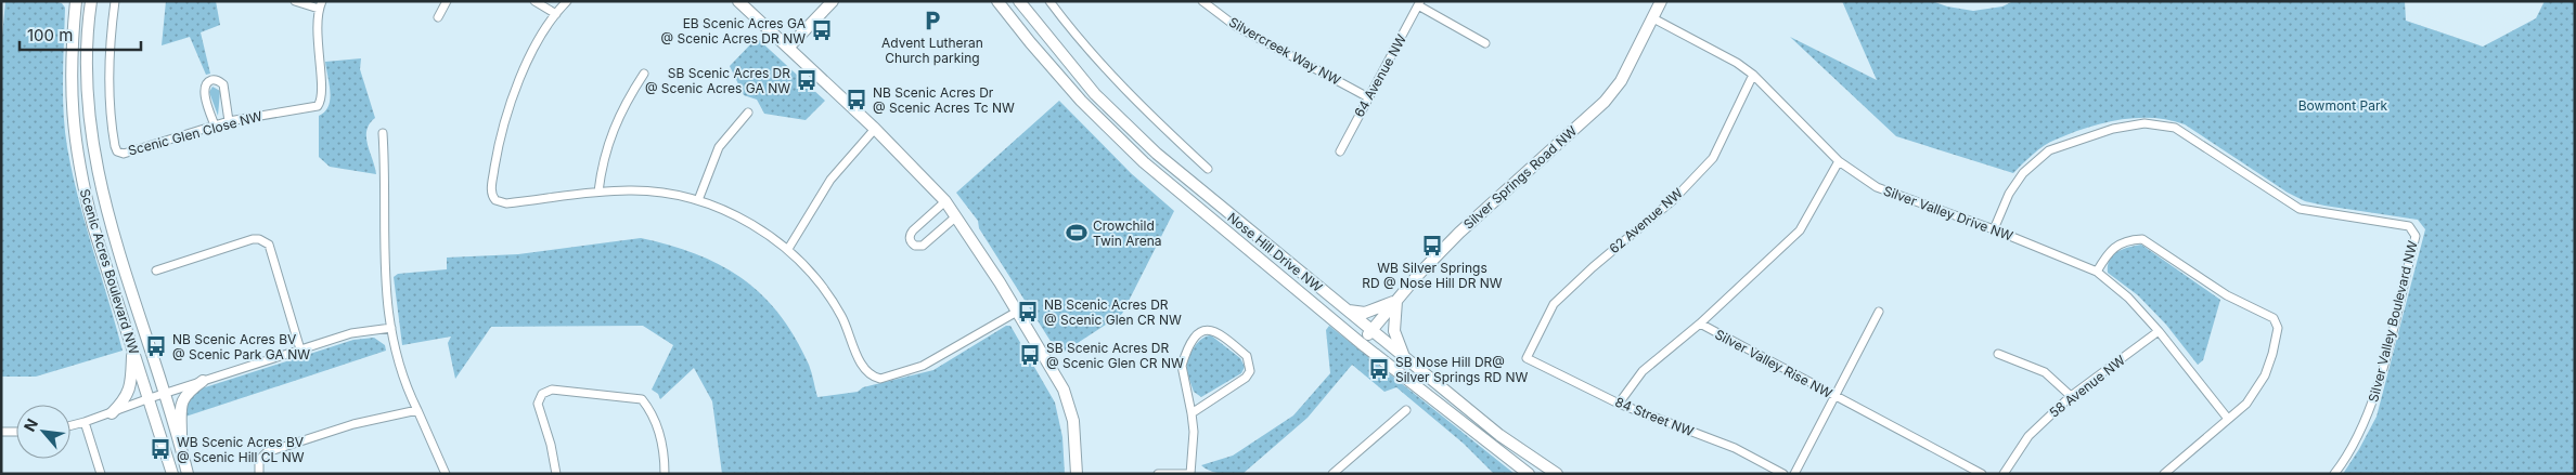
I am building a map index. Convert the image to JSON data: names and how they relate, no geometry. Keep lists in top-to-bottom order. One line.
{"streets":{"street":["Silvercreek Way NW","64 Avenue NW","Scenic Glen Close NW","Silver Springs Road NW","Silver Valley Drive NW","62 Avenue NW","Nose Hill Drive NW","Scenic Acres Boulevard NW","Silver Valley Boulevard NW","Silver Valley Rise NW","58 Avenue NW","84 Street NW"]},"crossings":[["Silvercreek Way NW","64 Avenue NW"],["Silver Springs Road NW","Silver Valley Drive NW"],["Silver Springs Road NW","Nose Hill Drive NW"],["Silver Valley Drive NW","62 Avenue NW"],["Silver Valley Drive NW","Silver Valley Boulevard NW"],["Silver Valley Drive NW","Silver Valley Rise NW"],["Silver Valley Drive NW","58 Avenue NW"],["62 Avenue NW","84 Street NW"]],"parks":["Bowmont Park"],"places":{"parking":["Advent Lutheran Church parking"],"bus stop":["EB Scenic Acres GA @ Scenic Acres DR NW","SB Scenic Acres DR @ Scenic Acres GA NW","NB Scenic Acres Dr @ Scenic Acres Tc NW","WB Silver Springs RD @ Nose Hill DR NW","NB Scenic Acres DR @ Scenic Glen CR NW","NB Scenic Acres BV @ Scenic Park GA NW","SB Scenic Acres DR @ Scenic Glen CR NW","SB Nose Hill DR@ Silver Springs RD NW","WB Scenic Acres BV @ Scenic Hill CL NW"],"sports":["Crowchild Twin Arena"]},"scale_bar":"100 m","north":"top left"}
